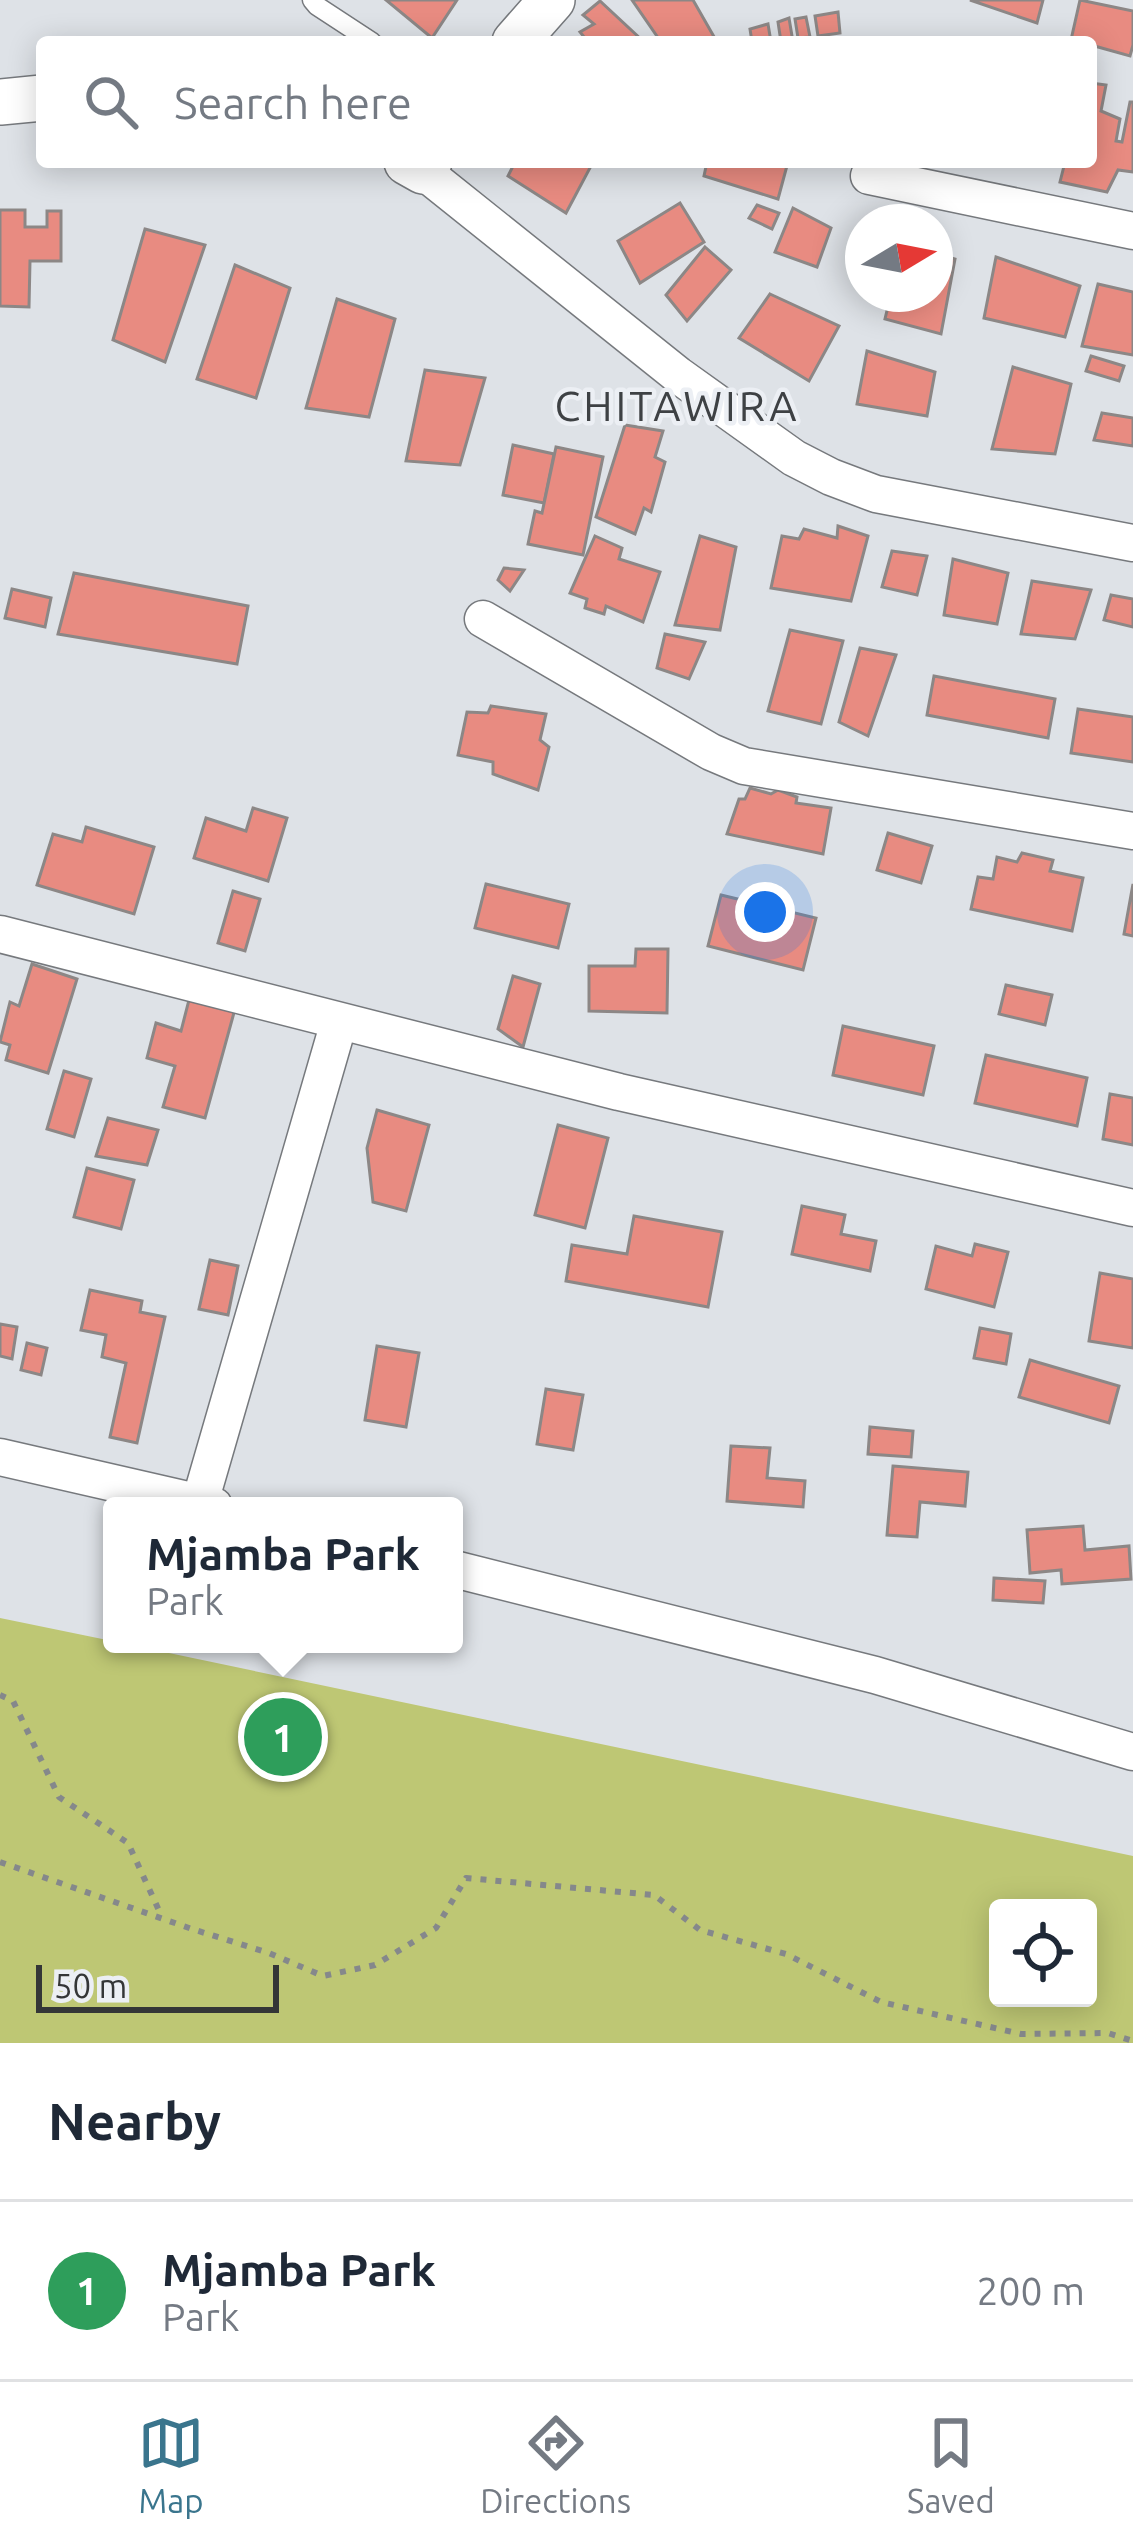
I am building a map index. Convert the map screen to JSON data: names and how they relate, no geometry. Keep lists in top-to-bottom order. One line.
{"districts":["CHITAWIRA"],"scale_bar":"50 m","north":"right","page":{"search":"Search here","popup":["Mjamba Park","Park"],"pins":"1","scale":"50 m","heading":"Nearby","list":[{"mark":"1","name":"Mjamba Park","note":"Park","value":"200 m"}],"nav":["Map","Directions","Saved"]}}
